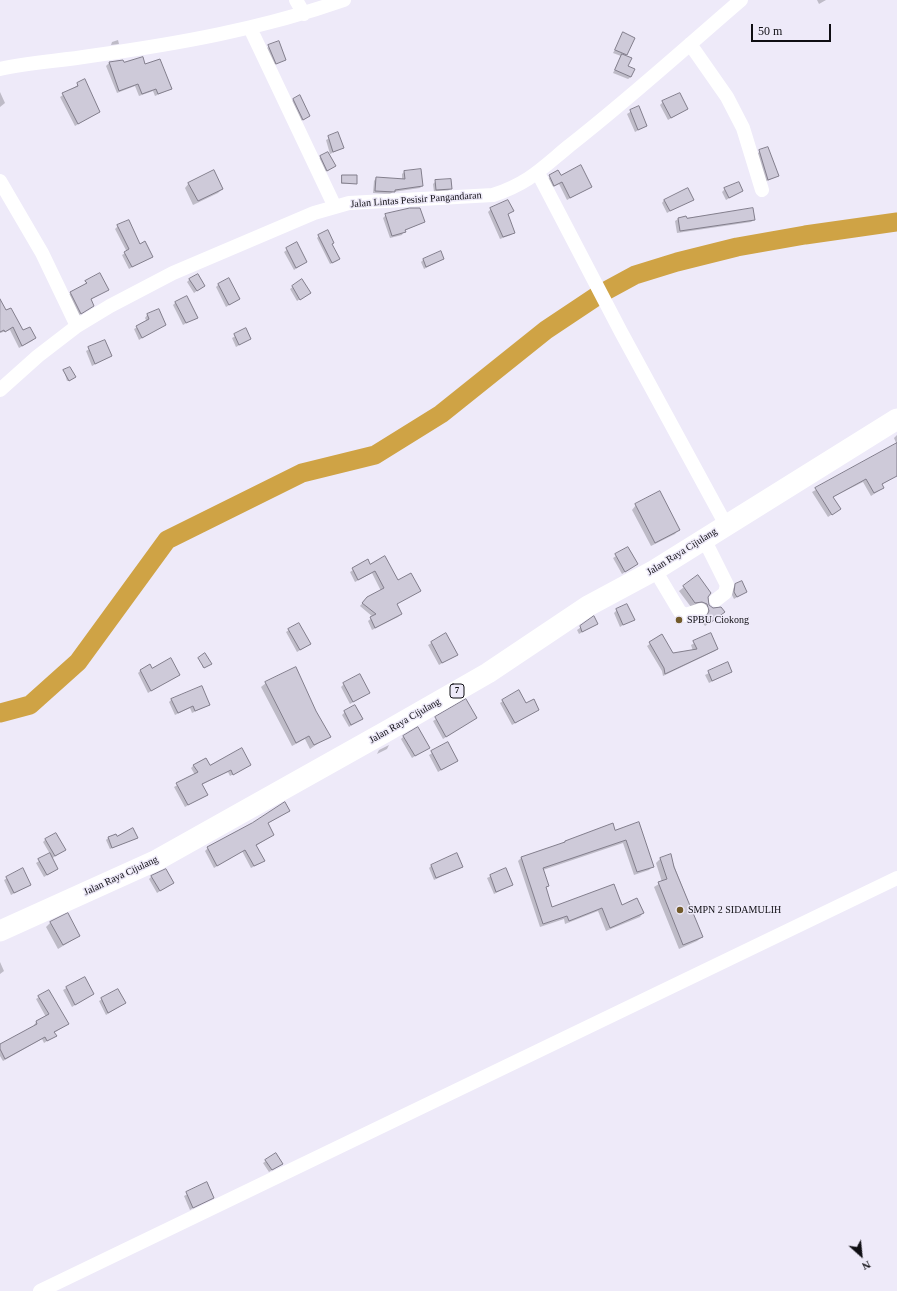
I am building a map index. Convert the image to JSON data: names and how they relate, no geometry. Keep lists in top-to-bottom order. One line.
{"streets":{"highway":["Jalan Raya Cijulang","7"],"street":["Jalan Lintas Pesisir Pangandaran"]},"places":["SPBU Ciokong","SMPN 2 SIDAMULIH"],"scale_bar":"50 m","north":"bottom right"}
